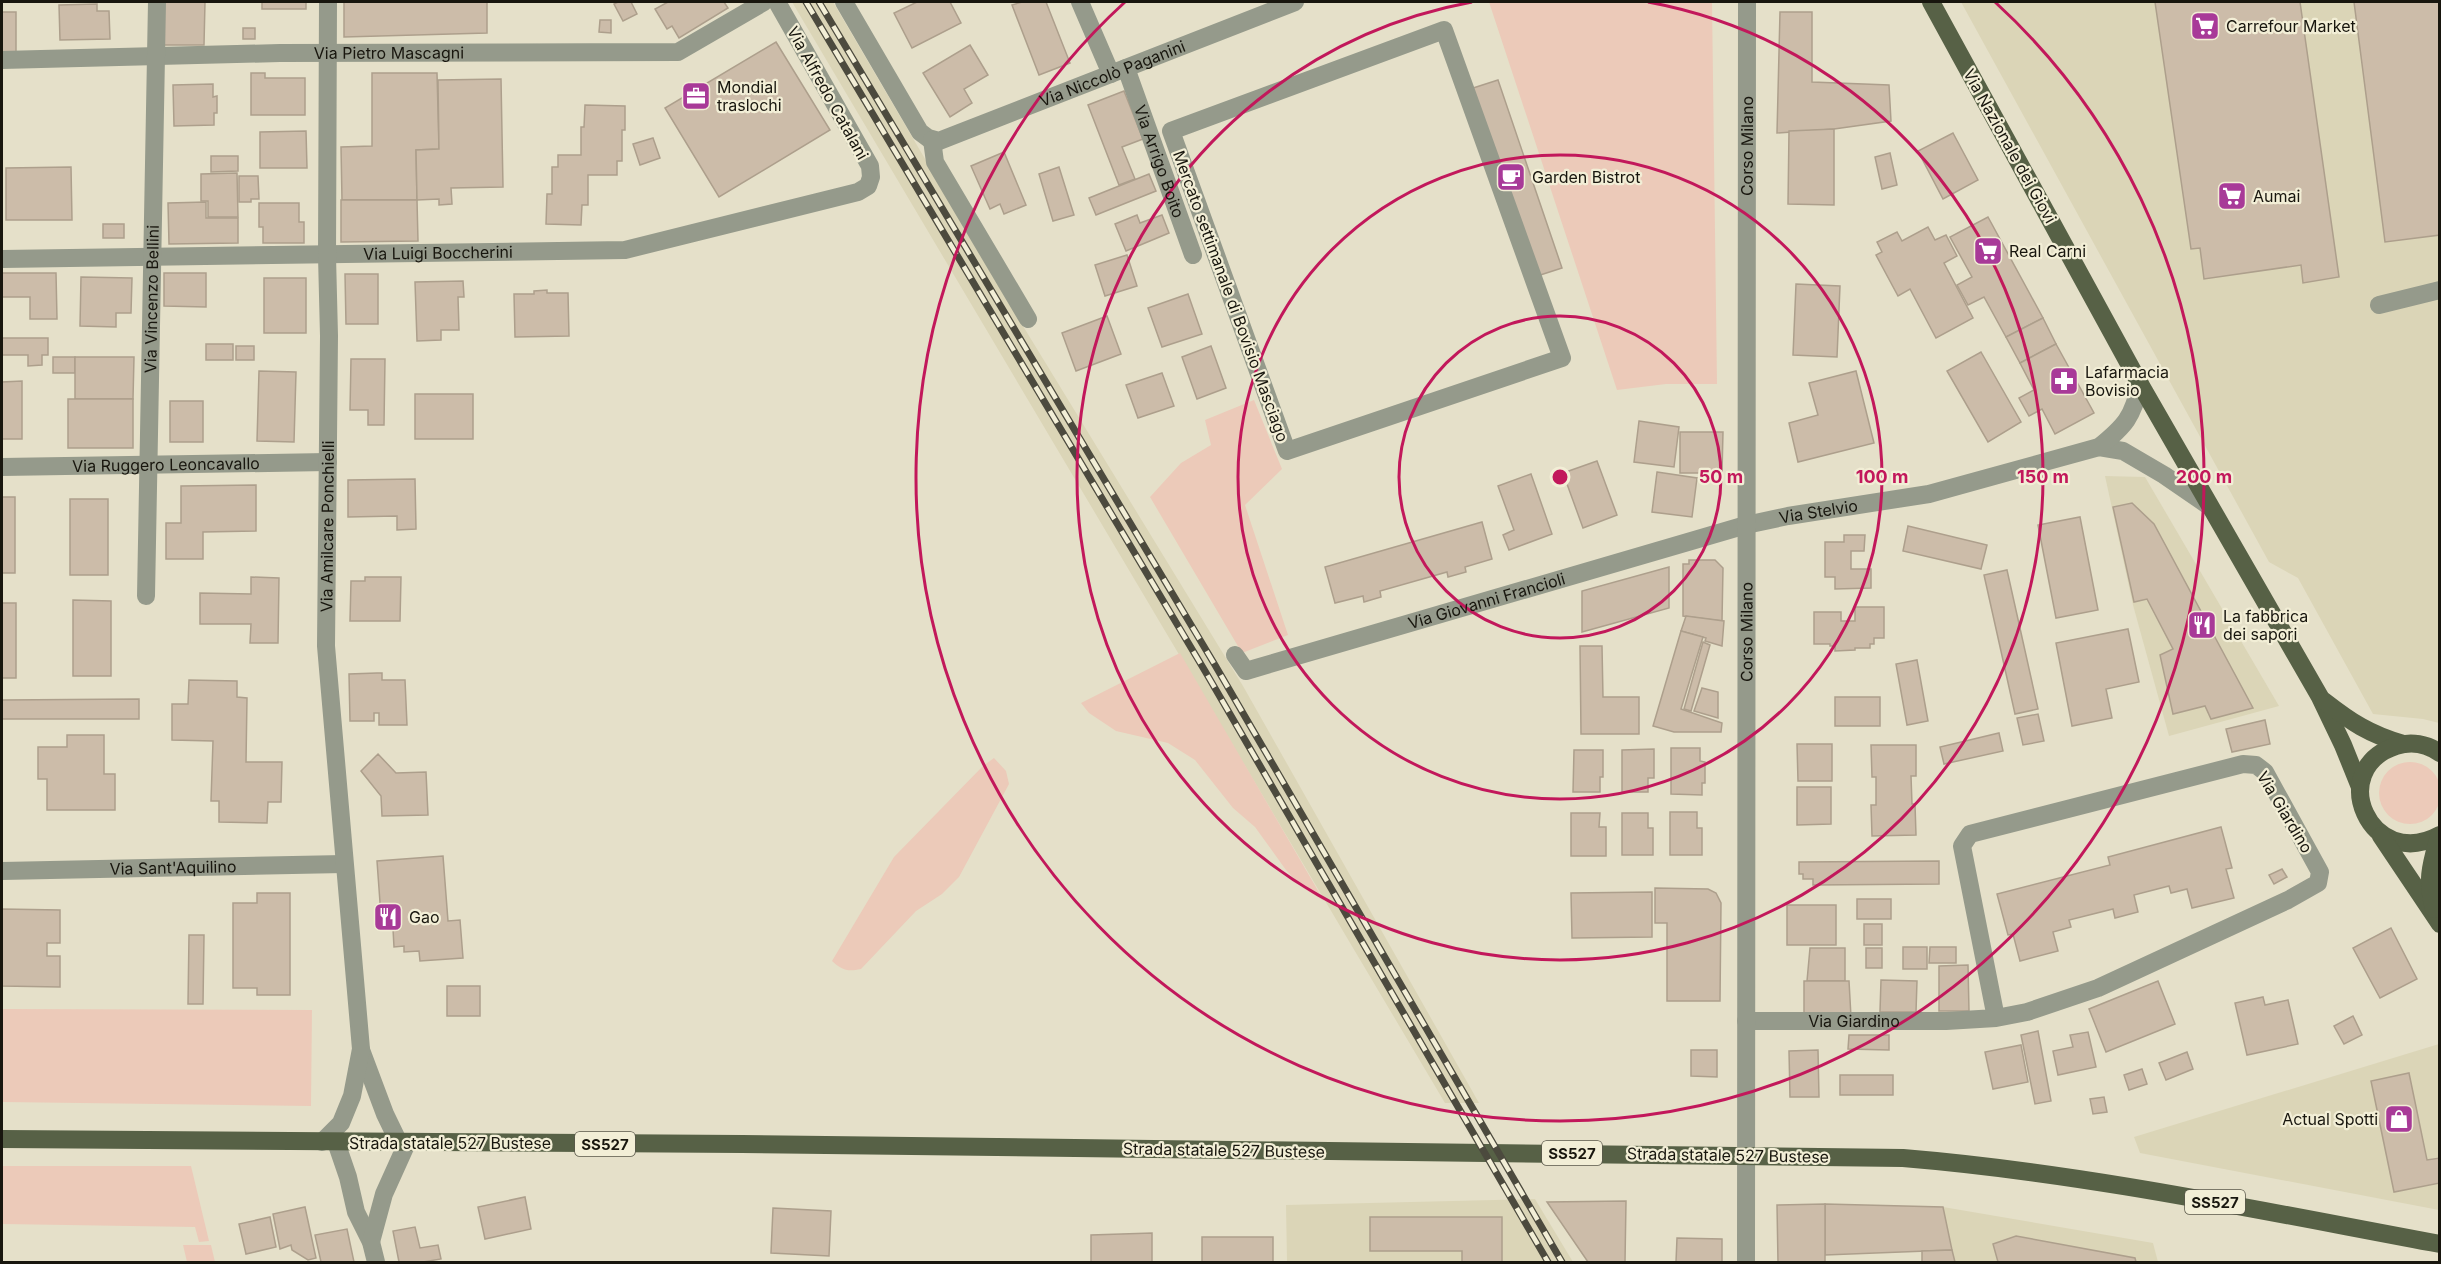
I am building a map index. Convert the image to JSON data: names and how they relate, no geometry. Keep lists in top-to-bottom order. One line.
{"streets":{"main road":["Via Nazionale dei Giovi","Strada statale 527 Bustese","SS527"],"street":["Via Pietro Mascagni","Via Niccolò Paganini","Via Alfredo Catalani","Corso Milano","Via Arrigo Boito","Via Luigi Boccherini","Mercato settimanale di Bovisio Masciago","Via Vincenzo Bellini","Via Ruggero Leoncavallo","Via Stelvio","Via Amilcare Ponchielli","Via Giovanni Francioli","Via Giardino","Via Sant'Aquilino"]},"crossings":[["Via Pietro Mascagni","Via Vincenzo Bellini"],["Via Pietro Mascagni","Via Amilcare Ponchielli"],["Via Niccolò Paganini","Via Arrigo Boito"],["Via Alfredo Catalani","Via Luigi Boccherini"],["Corso Milano","Via Stelvio"],["Corso Milano","Via Giovanni Francioli"],["Corso Milano","Via Giardino"],["Via Nazionale dei Giovi","Via Stelvio"],["Via Luigi Boccherini","Via Vincenzo Bellini"],["Via Luigi Boccherini","Via Amilcare Ponchielli"],["Via Vincenzo Bellini","Via Ruggero Leoncavallo"],["Via Ruggero Leoncavallo","Via Amilcare Ponchielli"],["Via Stelvio","Via Giovanni Francioli"],["Via Amilcare Ponchielli","Via Sant'Aquilino"],["Via Amilcare Ponchielli","Strada statale 527 Bustese"]],"places":{"supermarket":["Carrefour Market","Aumai","Real Carni"],"office":["Mondial traslochi"],"cafe":["Garden Bistrot"],"pharmacy":["Lafarmacia Bovisio"],"restaurant":["La fabbrica dei sapori","Gao"],"shop":["Actual Spotti"]},"rings":["50 m","100 m","150 m","200 m"]}
